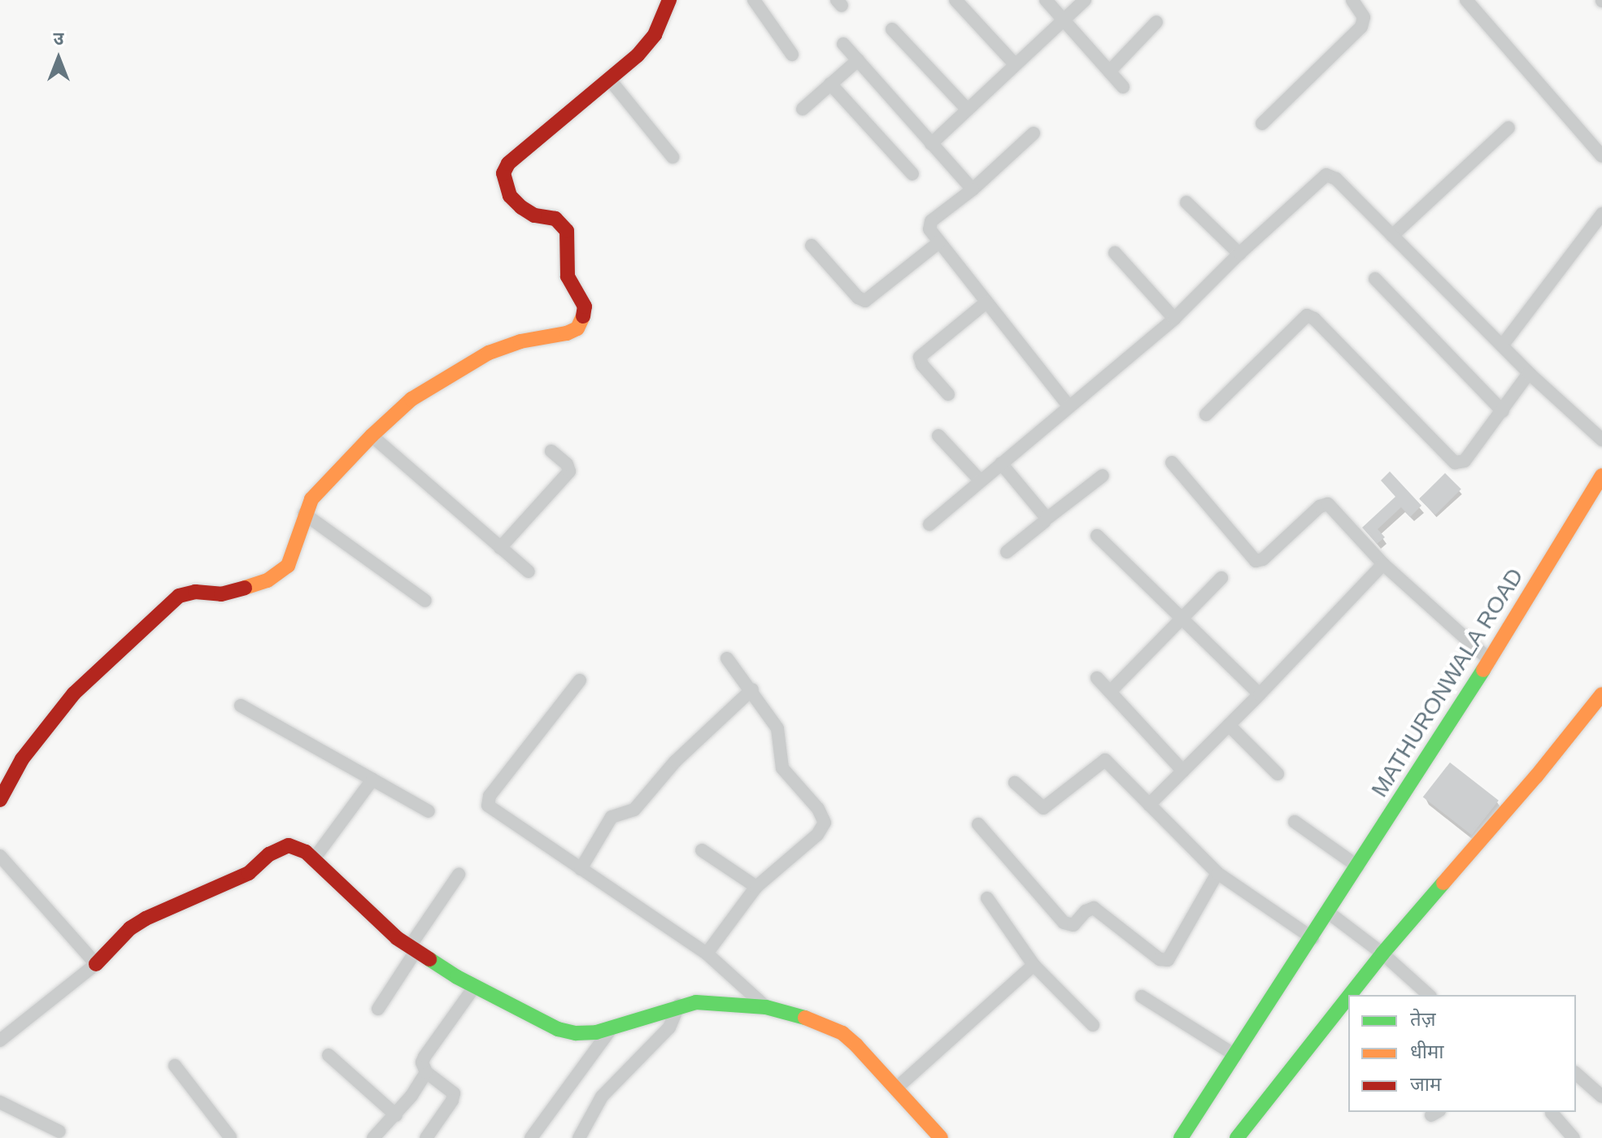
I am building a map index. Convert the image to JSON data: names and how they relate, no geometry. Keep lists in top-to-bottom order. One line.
{"streets":{"street":["MATHURONWALA ROAD"]},"legend":["तेज़","धीमा","जाम"],"north":"top"}
